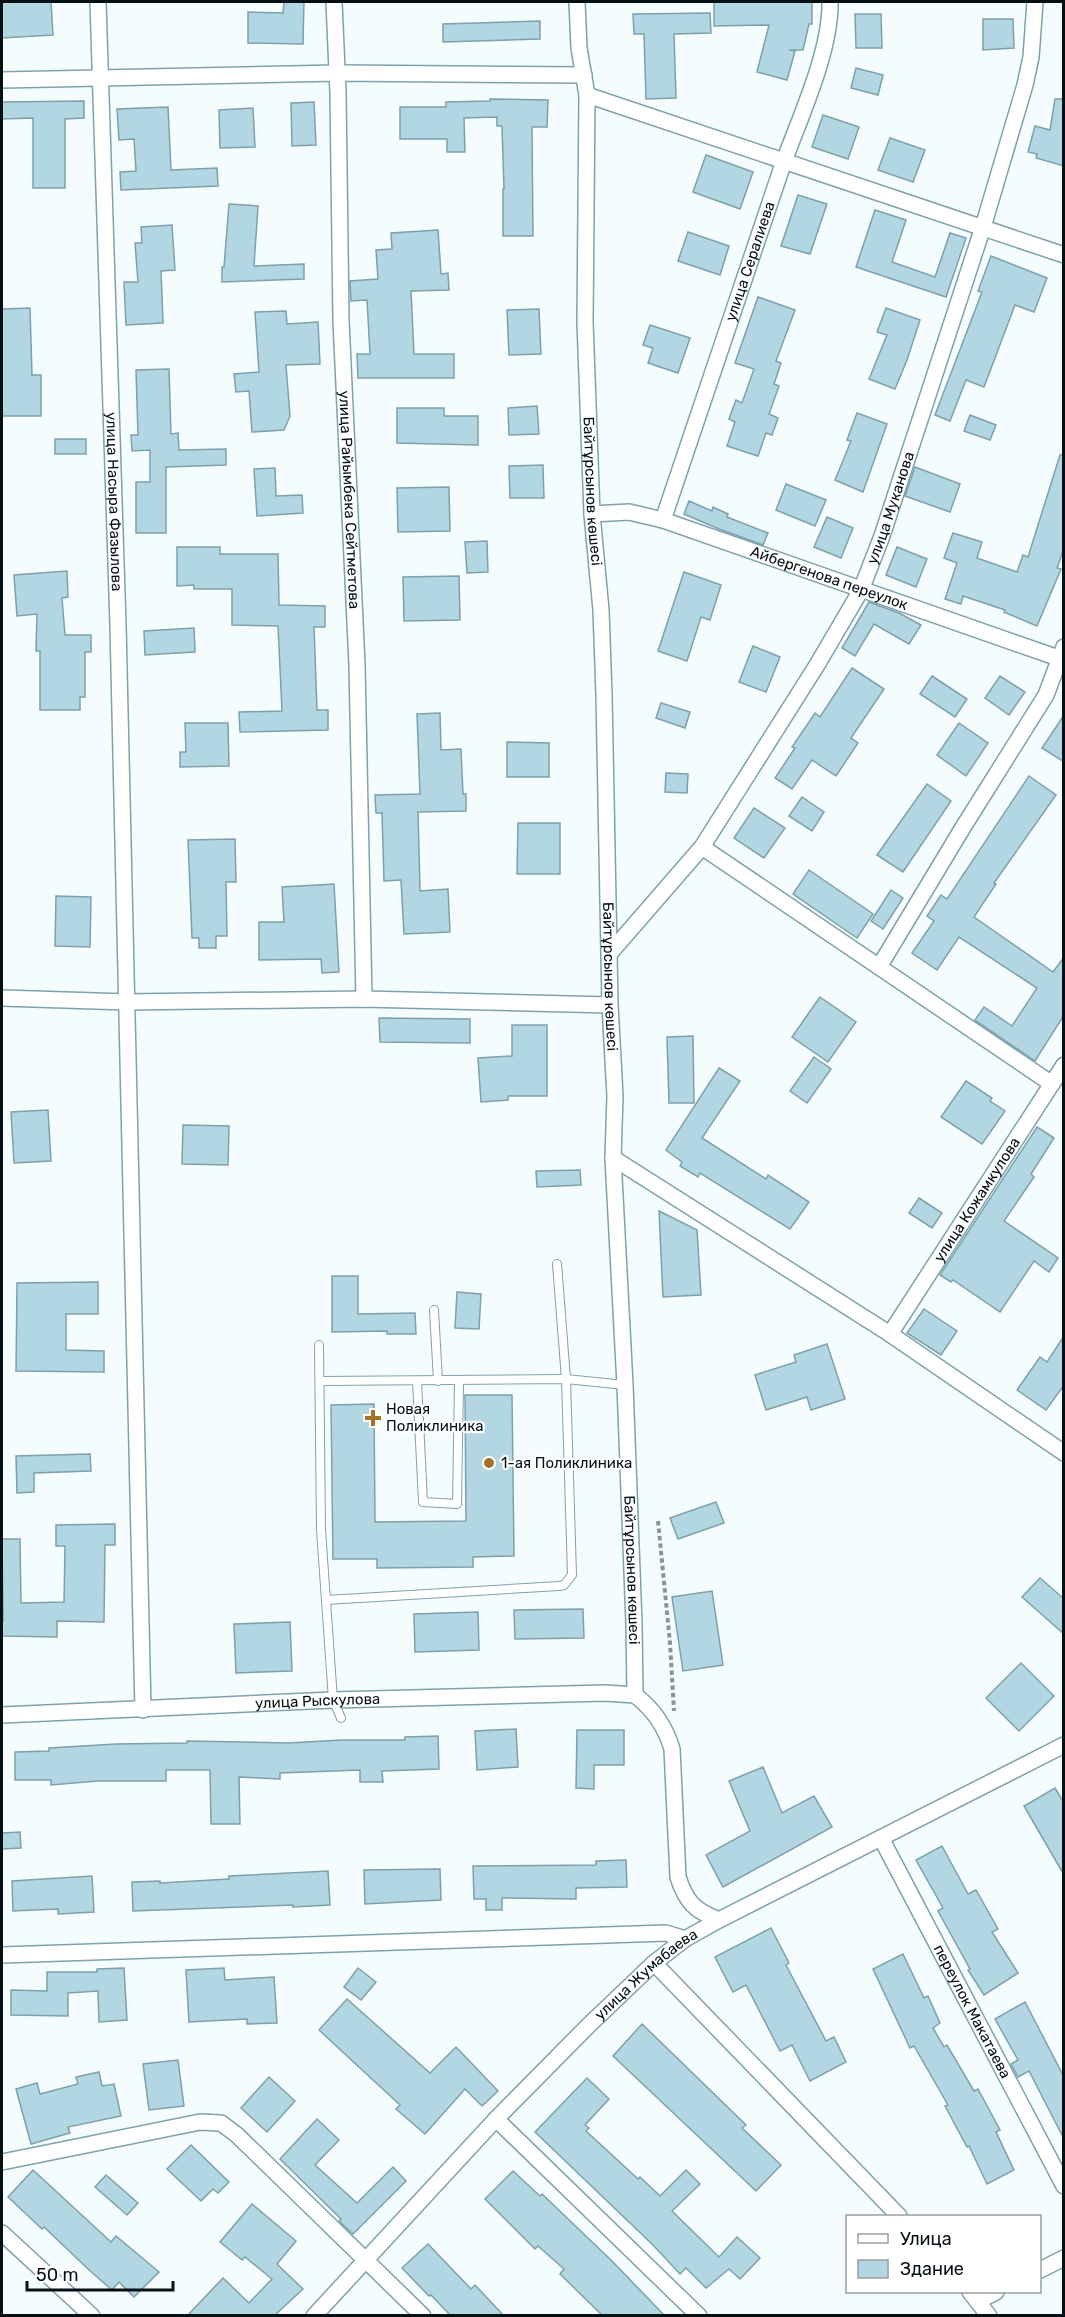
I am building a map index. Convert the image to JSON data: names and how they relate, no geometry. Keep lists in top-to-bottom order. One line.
{"streets":{"street":["улица Сералиева","Байтұрсынов көшесі","улица Райымбека Сейтметова","улица Насыра Фазылова","улица Муканова","Айбергенова переулок","улица Кожамкулова","улица Рыскулова","улица Жумабаева","переулок Макатаева"]},"crossings":[["улица Сералиева","Айбергенова переулок"],["Байтұрсынов көшесі","улица Муканова"],["Байтұрсынов көшесі","Айбергенова переулок"],["Байтұрсынов көшесі","улица Рыскулова"],["улица Насыра Фазылова","улица Рыскулова"],["улица Муканова","Айбергенова переулок"],["улица Жумабаева","переулок Макатаева"]],"places":{"health":["Новая Поликлиника"],"other":["1-ая Поликлиника"]},"legend":["Улица","Здание"],"scale_bar":"50 m"}
